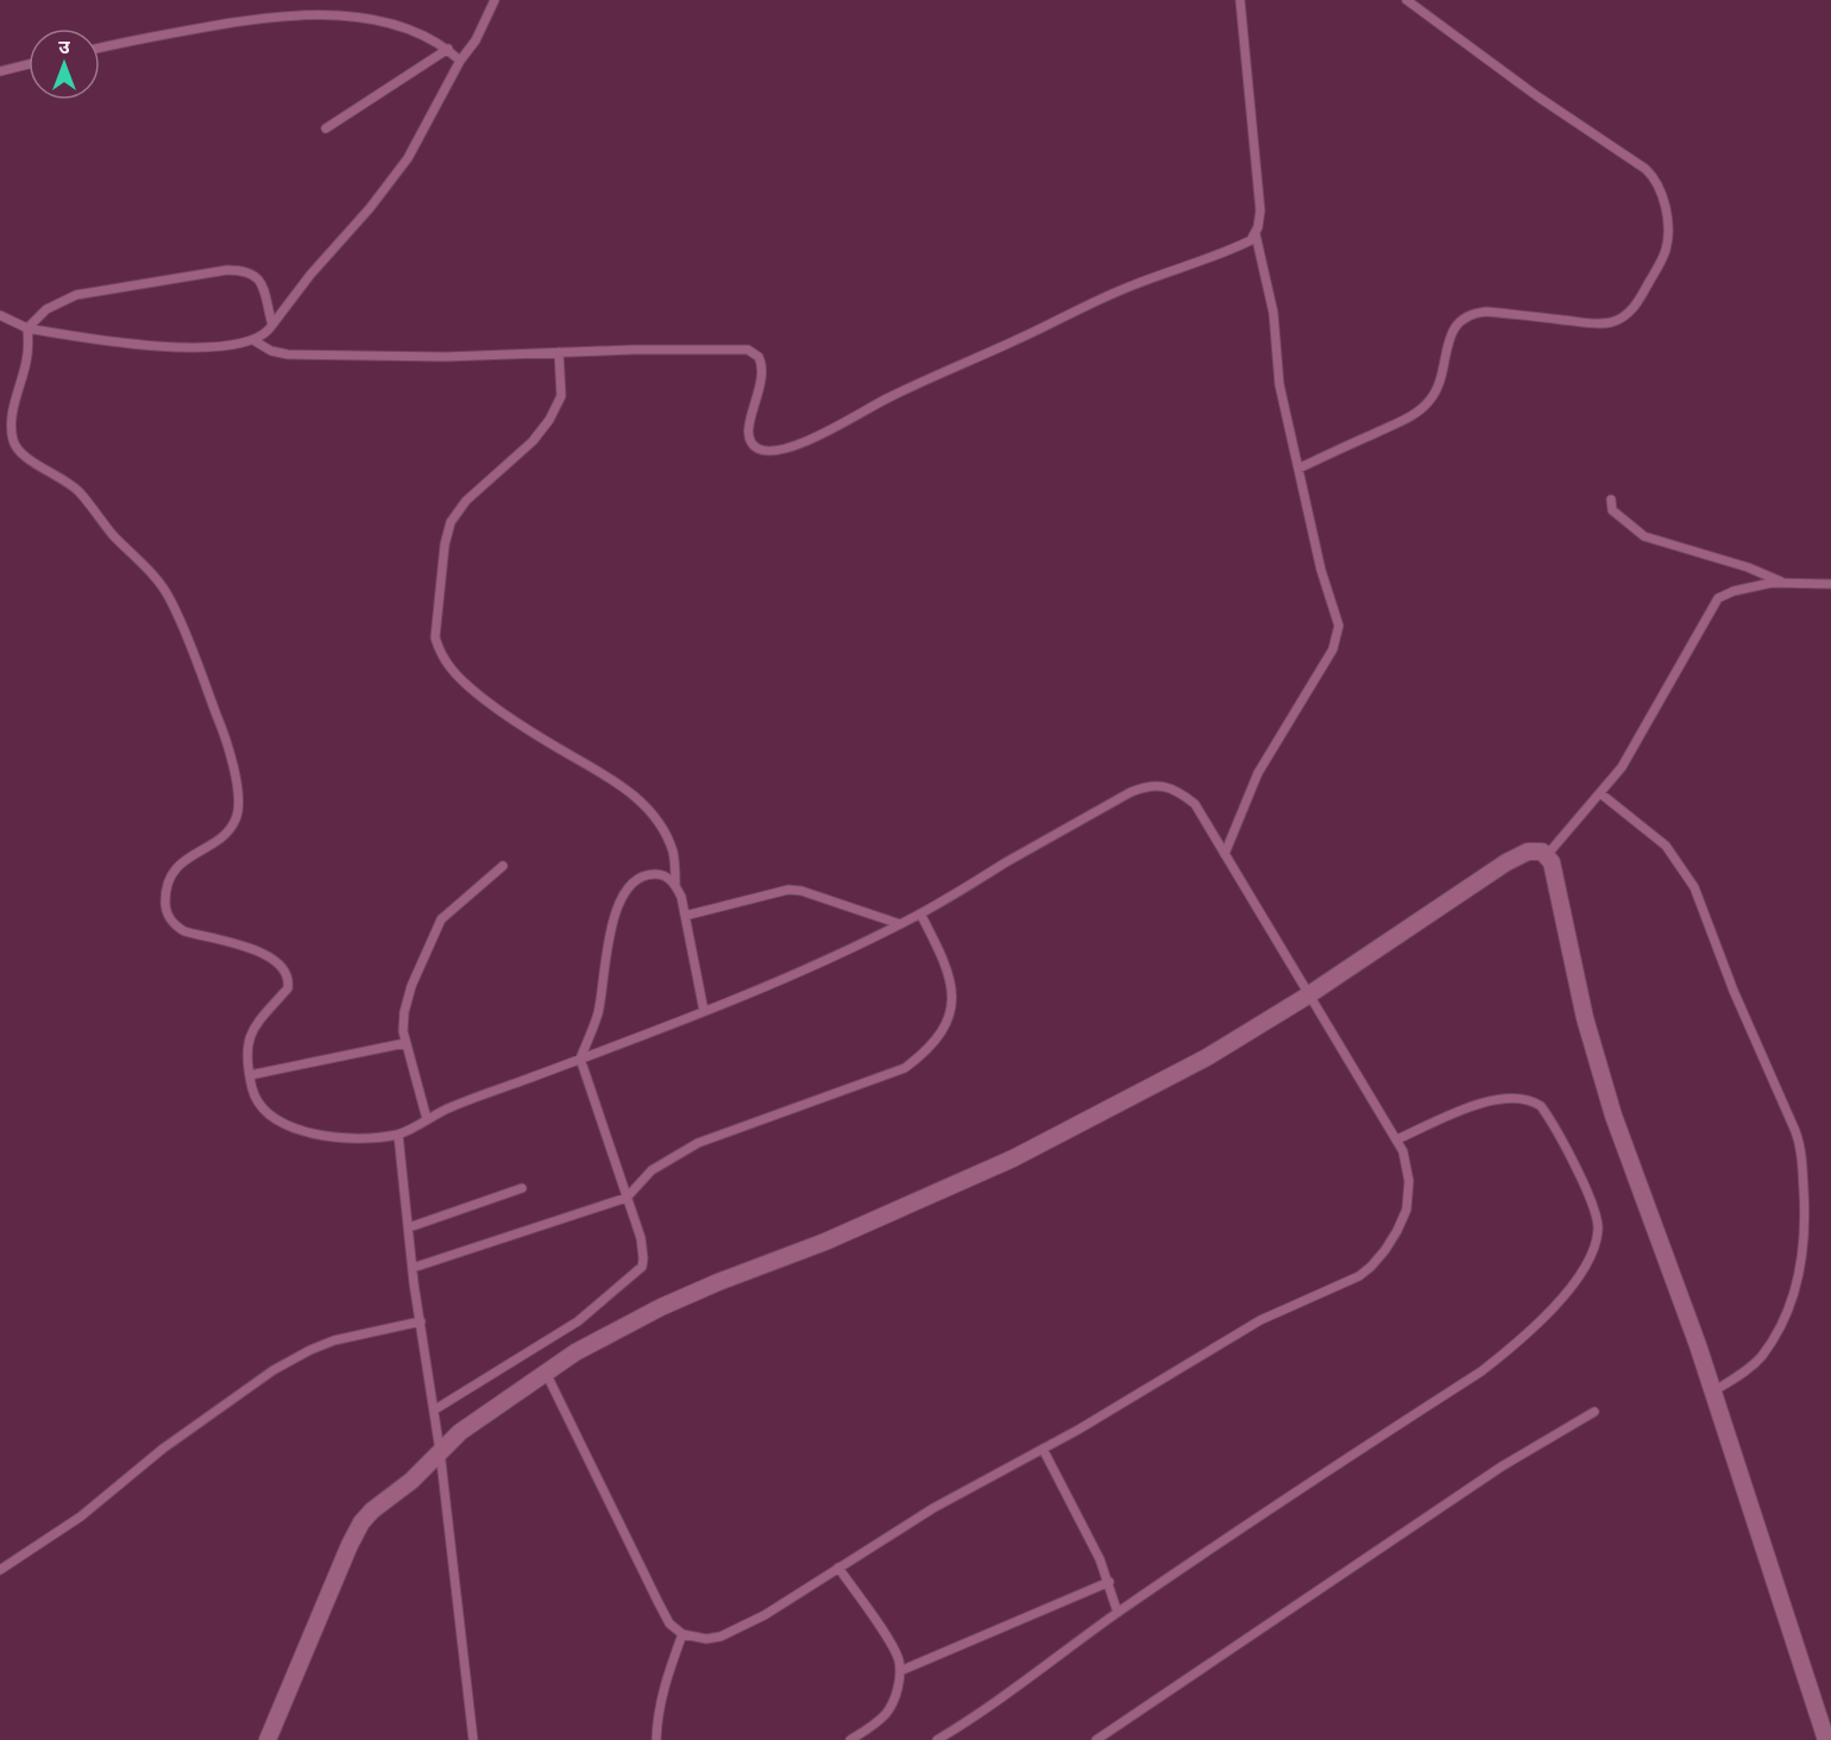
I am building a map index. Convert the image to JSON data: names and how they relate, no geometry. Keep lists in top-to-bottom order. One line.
{"north":"top"}
